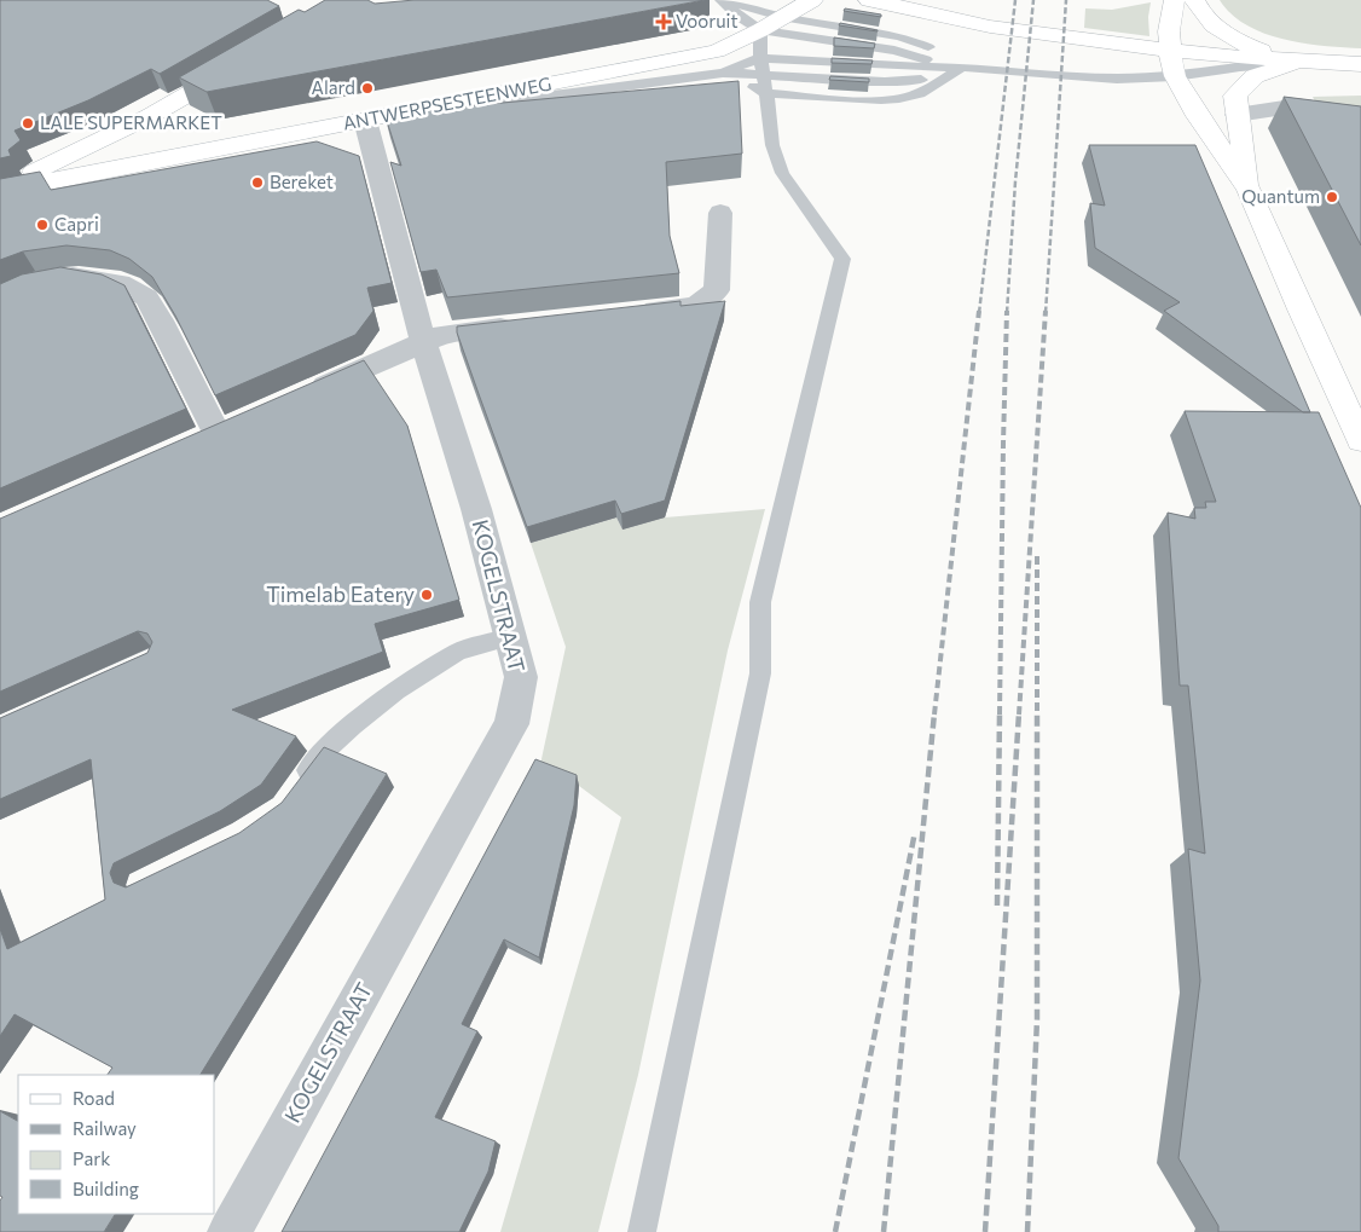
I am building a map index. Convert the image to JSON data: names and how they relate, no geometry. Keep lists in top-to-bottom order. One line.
{"streets":{"main road":["ANTWERPSESTEENWEG"],"street":["KOGELSTRAAT"]},"crossings":[["ANTWERPSESTEENWEG","KOGELSTRAAT"]],"places":{"health":["Vooruit"],"other":["Alard","LALE SUPERMARKET","Bereket","Quantum","Capri","Timelab Eatery"]},"legend":["Road","Railway","Park","Building"]}
